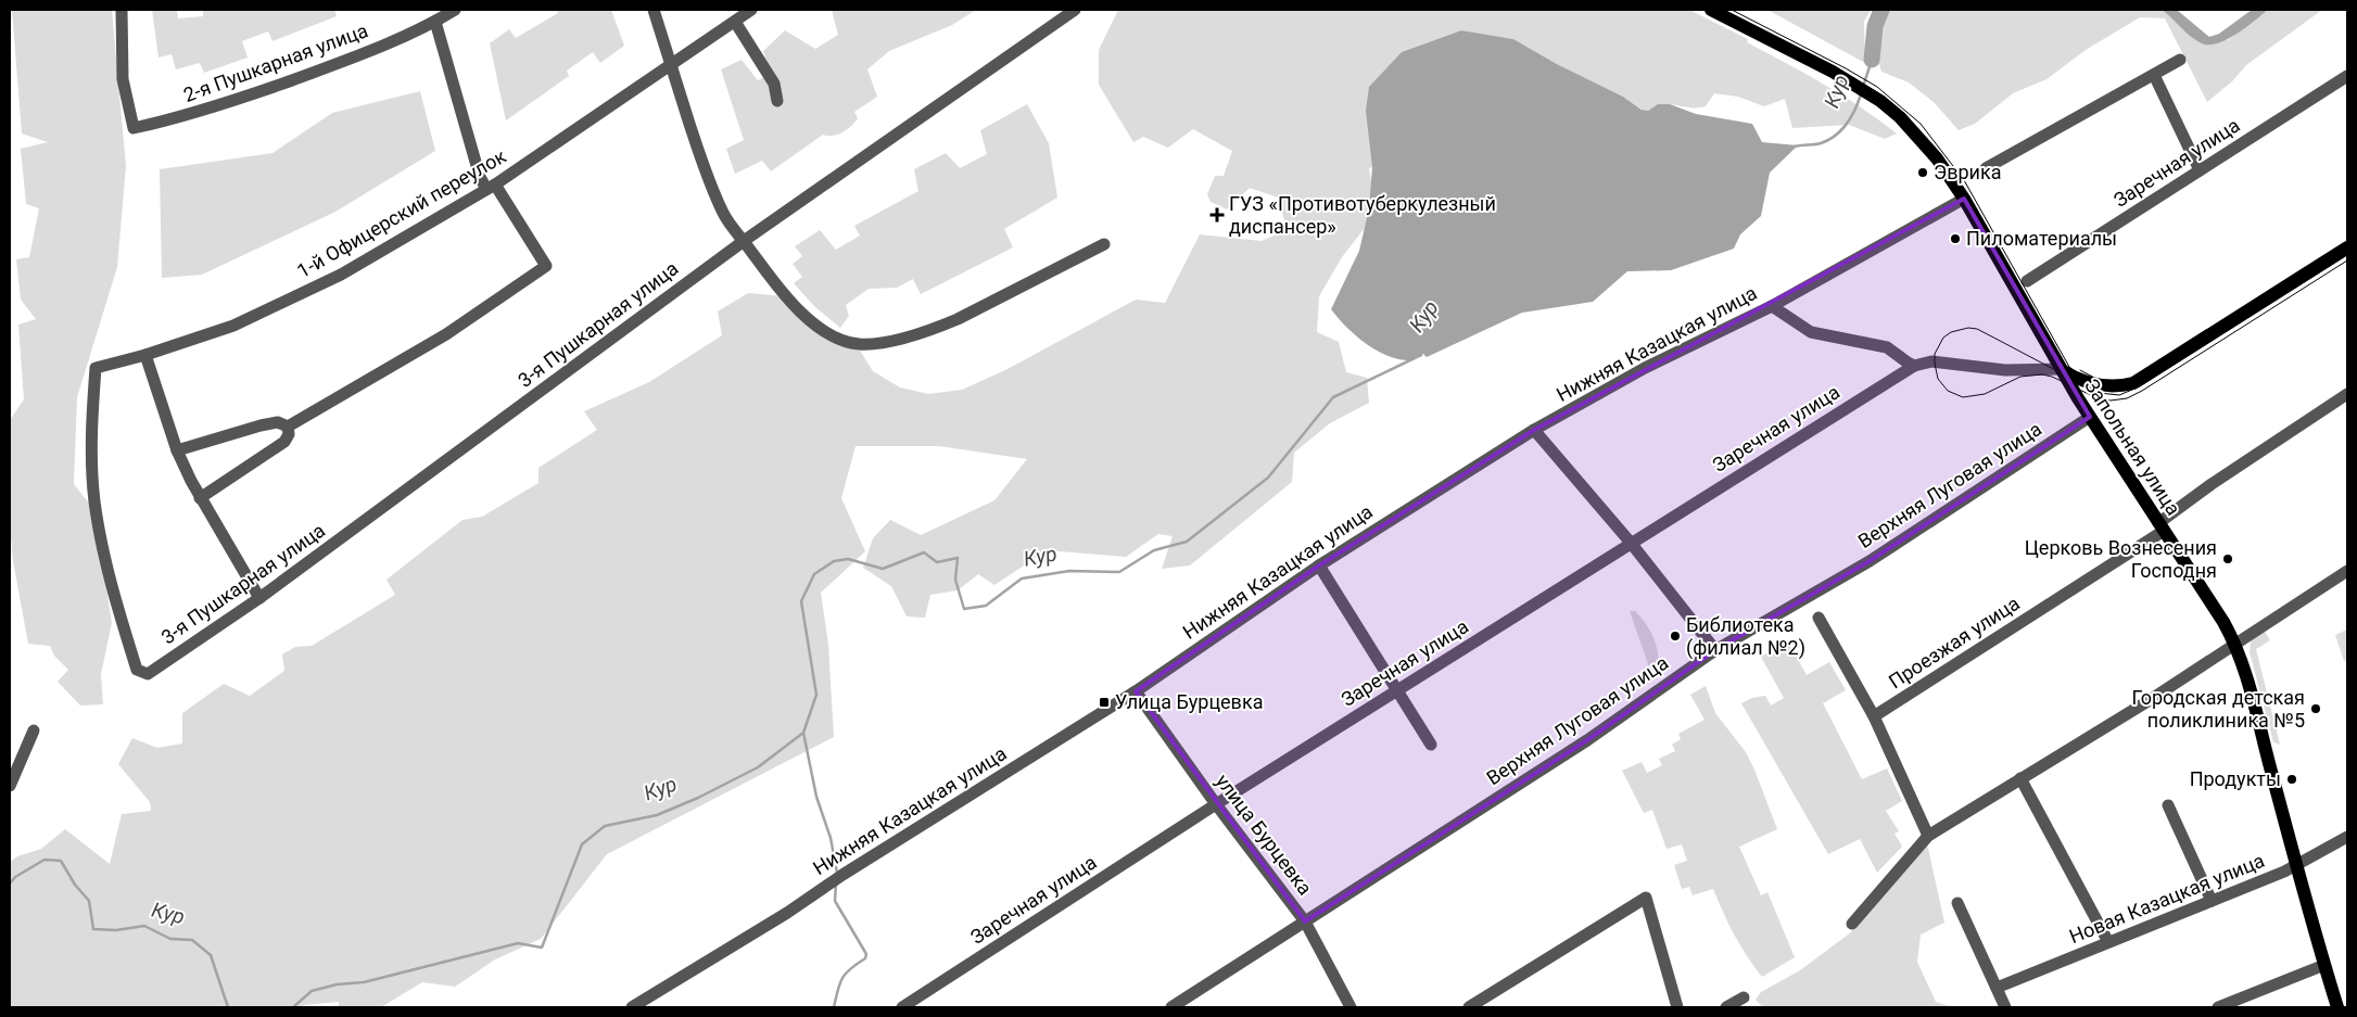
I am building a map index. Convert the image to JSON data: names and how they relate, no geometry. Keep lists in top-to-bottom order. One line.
{"streets":{"main road":["Запольная улица"],"street":["2-я Пушкарная улица","Заречная улица","1-й Офицерский переулок","3-я Пушкарная улица","Нижняя Казацкая улица","Верхняя Луговая улица","Проезжая улица","улица Бурцевка","Новая Казацкая улица"]},"crossings":[["Заречная улица","Запольная улица"],["Заречная улица","улица Бурцевка"],["1-й Офицерский переулок","3-я Пушкарная улица"],["Нижняя Казацкая улица","Запольная улица"],["Нижняя Казацкая улица","улица Бурцевка"],["Запольная улица","Верхняя Луговая улица"],["Запольная улица","Проезжая улица"],["Запольная улица","Новая Казацкая улица"],["Верхняя Луговая улица","улица Бурцевка"]],"water":["Кур"],"places":{"other":["Эврика","Пиломатериалы","Церковь Вознесения Господня","Библиотека (филиал №2)","Городская детская поликлиника №5","Продукты"],"health":["ГУЗ «Противотуберкулезный диспансер»"],"transit":["Улица Бурцевка"]}}
